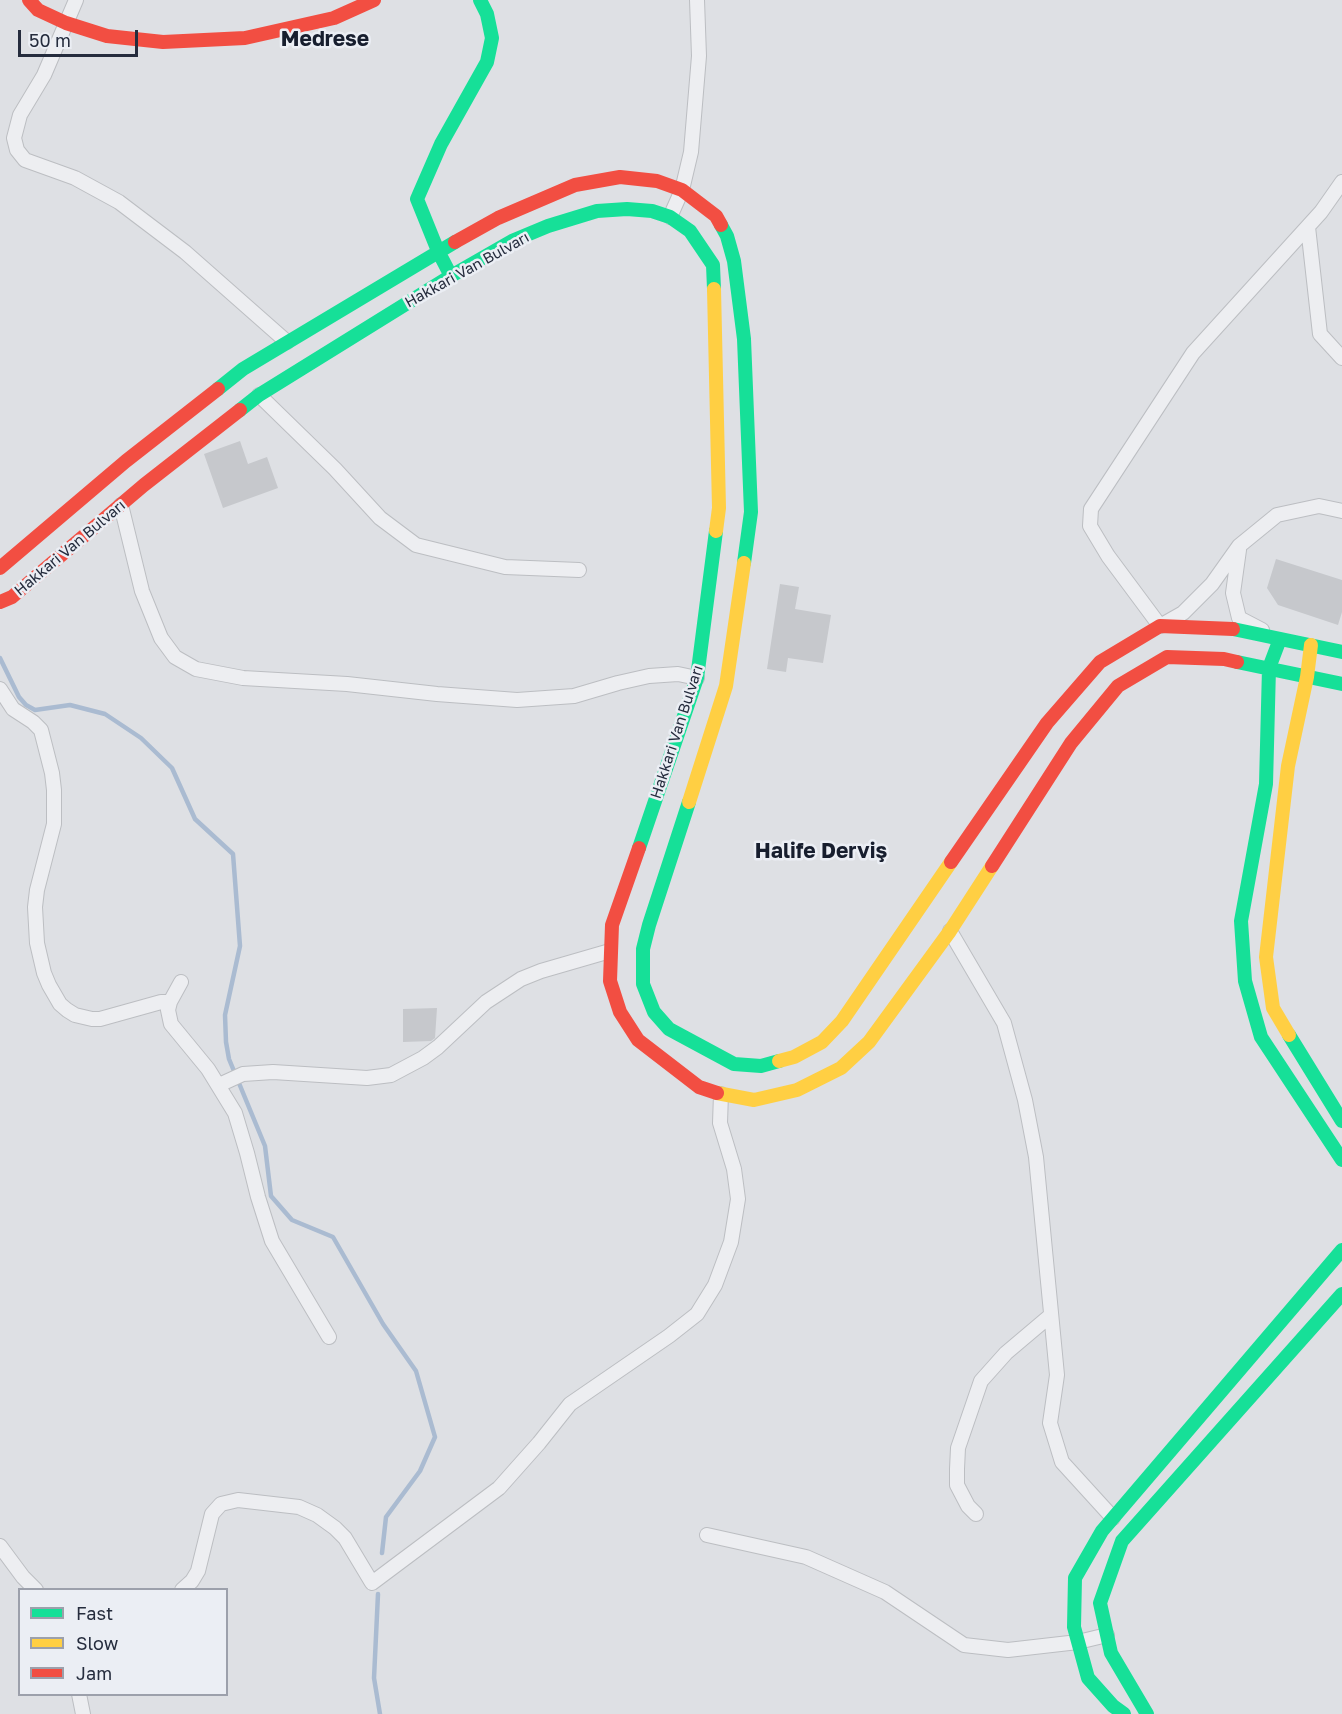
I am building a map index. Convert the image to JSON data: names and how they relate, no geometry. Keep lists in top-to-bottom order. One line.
{"streets":{"main road":["Hakkari Van Bulvarı"]},"districts":["Medrese","Halife Derviş"],"legend":["Fast","Slow","Jam"],"scale_bar":"50 m"}
